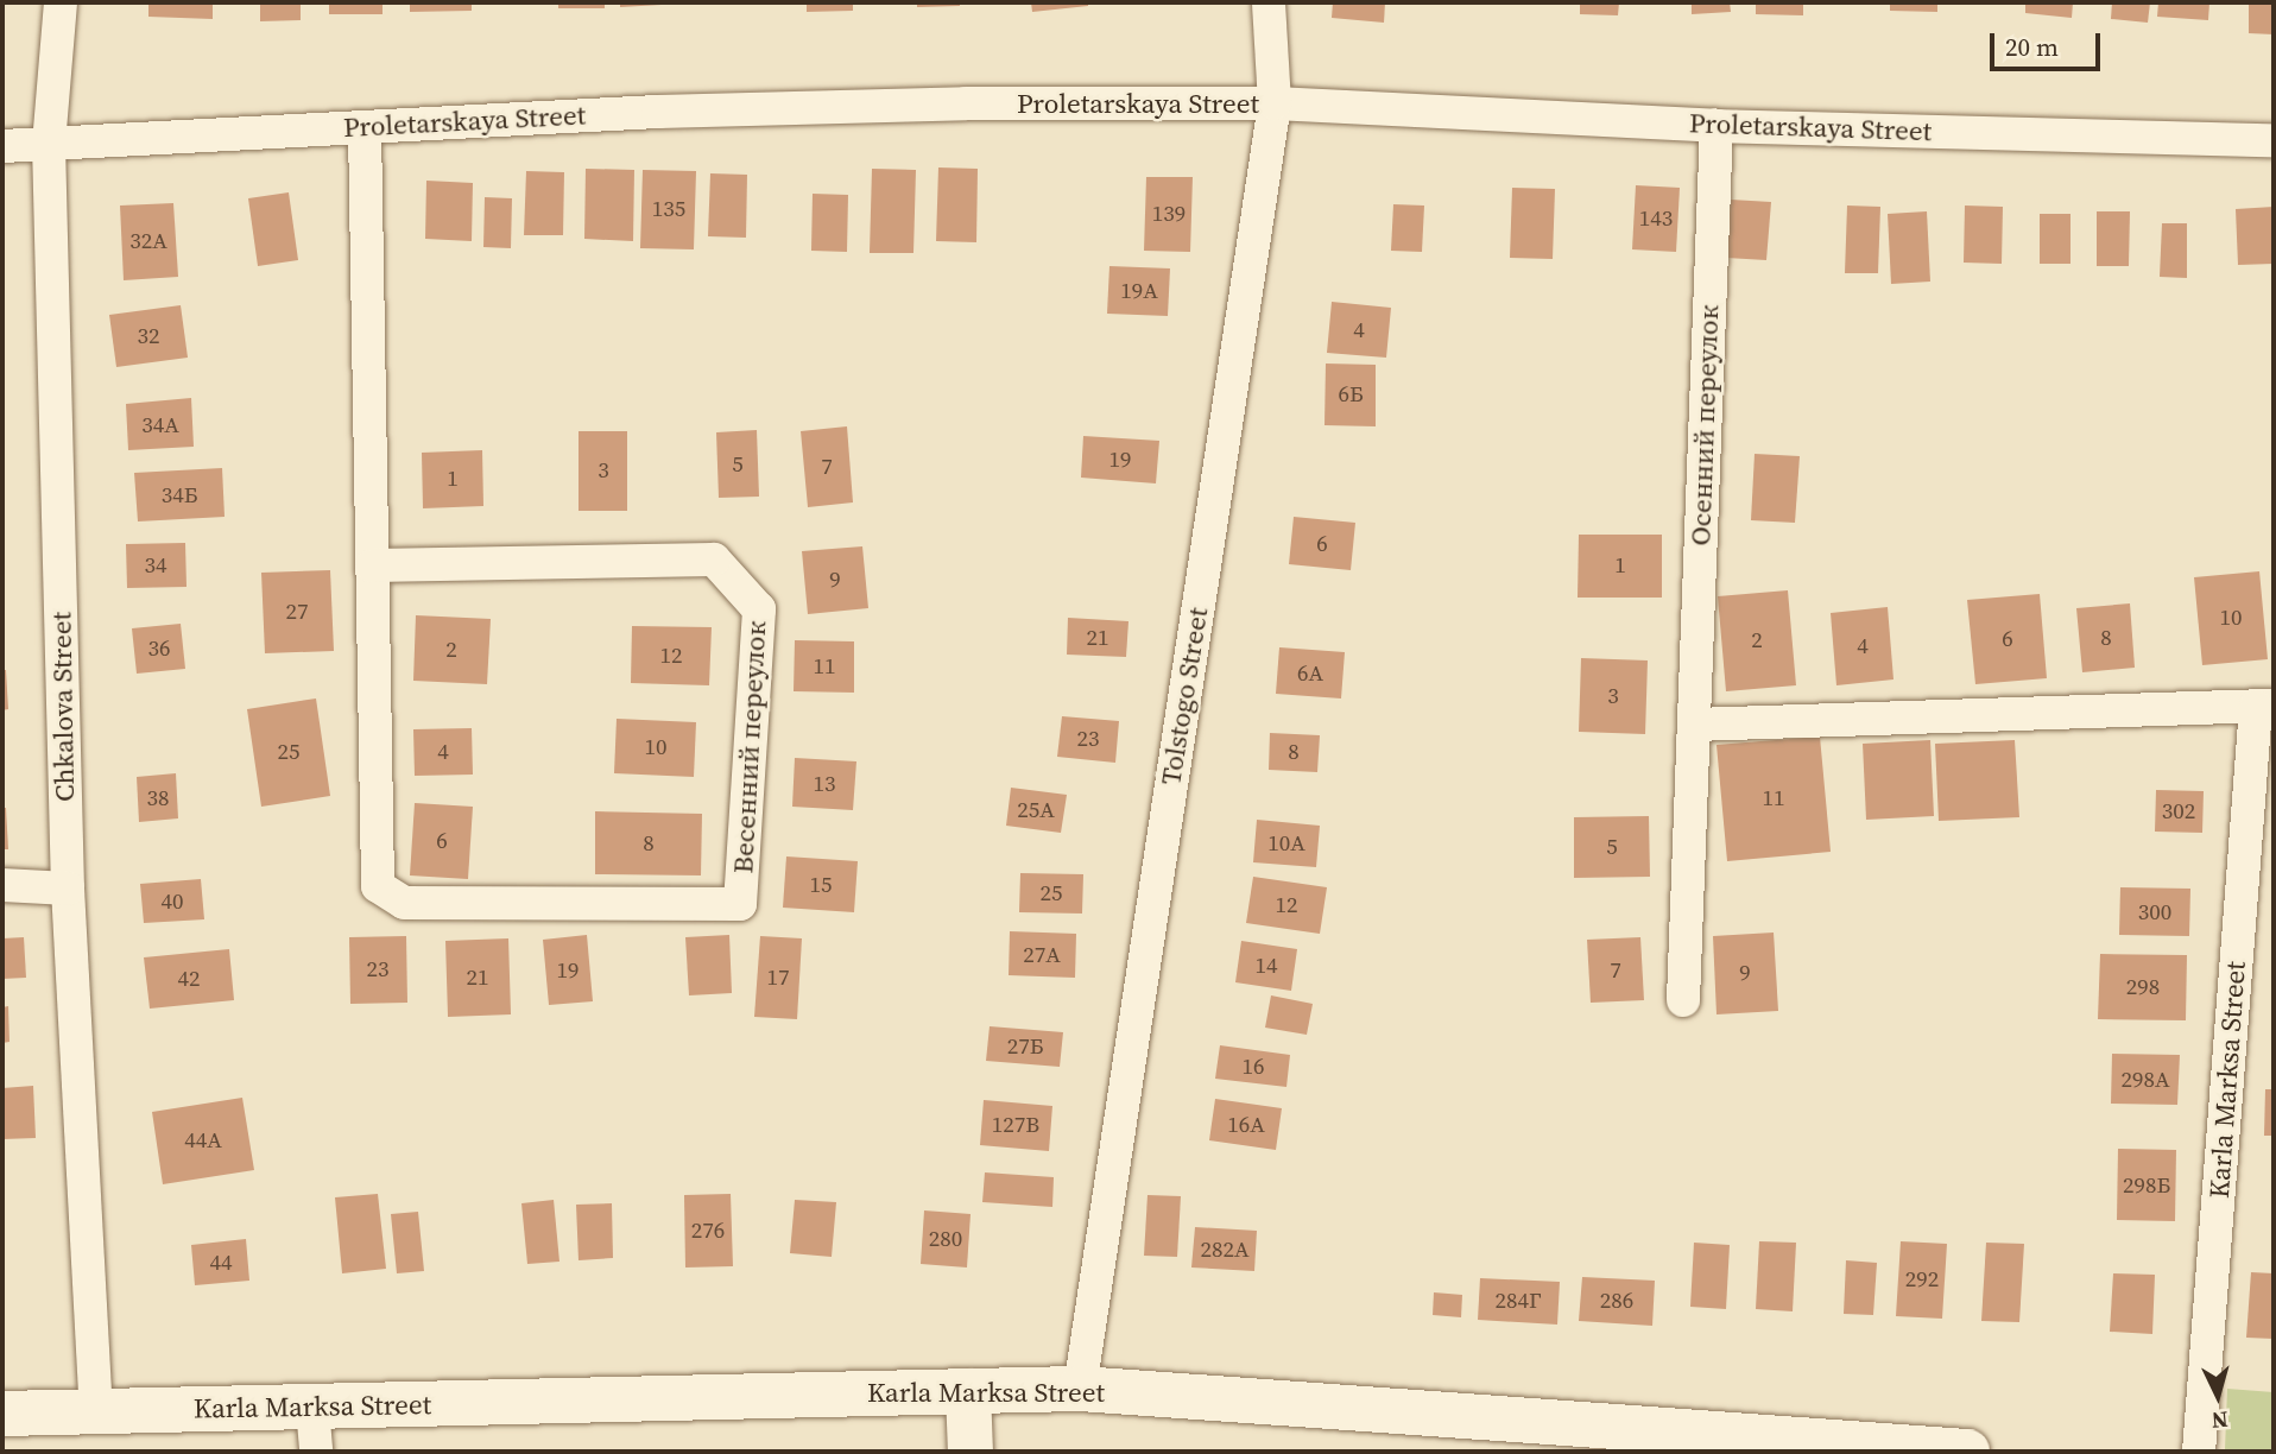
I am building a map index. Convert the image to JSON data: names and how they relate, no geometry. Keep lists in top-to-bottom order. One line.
{"streets":{"main road":["Karla Marksa Street"],"street":["Proletarskaya Street","Осенний переулок","Tolstogo Street","Chkalova Street","Весенний переулок"]},"crossings":[["Proletarskaya Street","Осенний переулок"],["Proletarskaya Street","Tolstogo Street"],["Proletarskaya Street","Chkalova Street"],["Proletarskaya Street","Весенний переулок"],["Tolstogo Street","Karla Marksa Street"],["Chkalova Street","Karla Marksa Street"]],"house_numbers":["135","139","143","32А","19А","4","32","6Б","34А","19","5","7","3","1","34Б","6","34","1","9","27","10","21","8","6","2","4","36","2","12","11","6А","3","23","10","25","4","8","13","38","11","25А","302","6","8","10А","5","15","25","40","12","300","27А","14","23","19","7","9","21","17","42","298","27Б","16","298А","127В","16А","44А","298Б","276","280","282А","44","292","284Г","286"],"scale_bar":"20 m","north":"bottom"}
